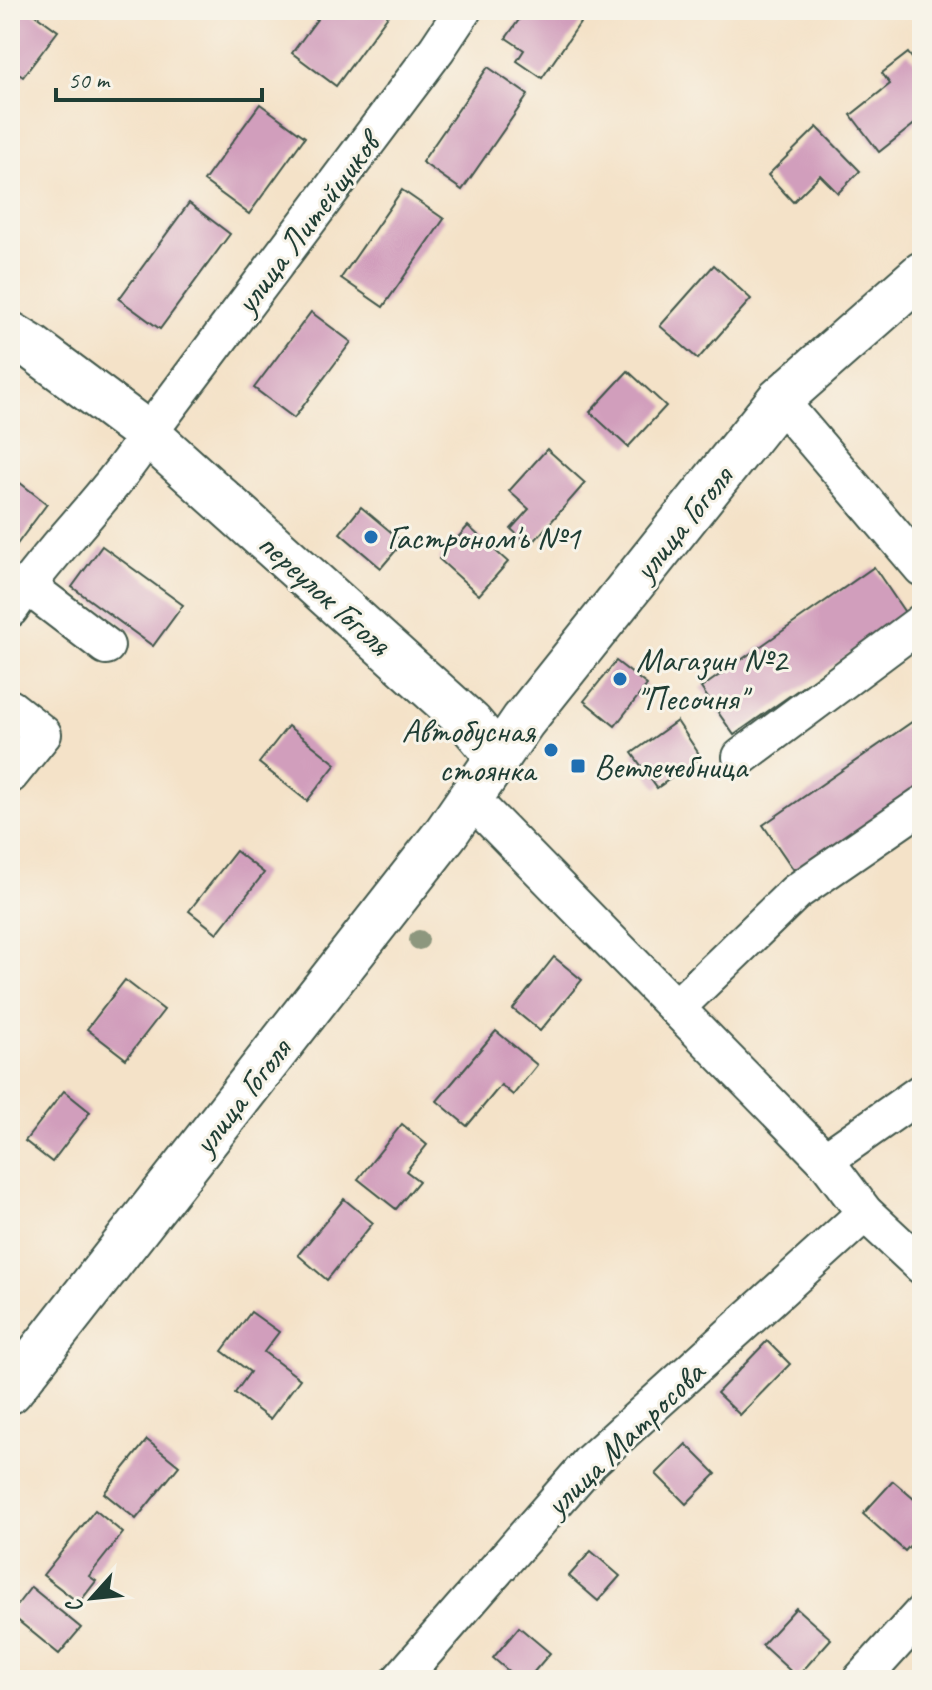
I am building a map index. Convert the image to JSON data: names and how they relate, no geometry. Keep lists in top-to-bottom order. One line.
{"streets":{"main road":["улица Гоголя","переулок Гоголя"],"street":["улица Литейщиков","улица Матросова"]},"crossings":[["улица Литейщиков","переулок Гоголя"],["улица Гоголя","переулок Гоголя"]],"places":{"other":["Гастроном'ь №1","Магазин №2 \"Песочня\"","Автобусная стоянка"],"transit":["Ветлечебница"]},"scale_bar":"50 m","north":"bottom left"}
